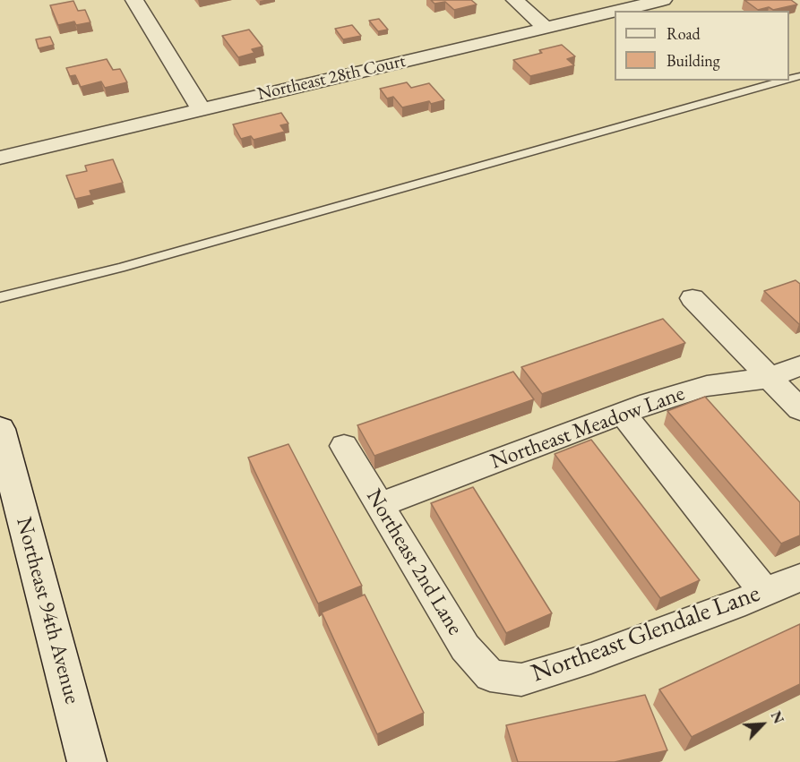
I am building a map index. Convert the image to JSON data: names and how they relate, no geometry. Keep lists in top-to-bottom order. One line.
{"streets":{"main road":["Northeast 94th Avenue"],"street":["Northeast 28th Court","Northeast Meadow Lane","Northeast 2nd Lane","Northeast Glendale Lane"]},"crossings":[["Northeast Meadow Lane","Northeast 2nd Lane"],["Northeast 2nd Lane","Northeast Glendale Lane"]],"legend":["Road","Building"],"north":"top right"}
